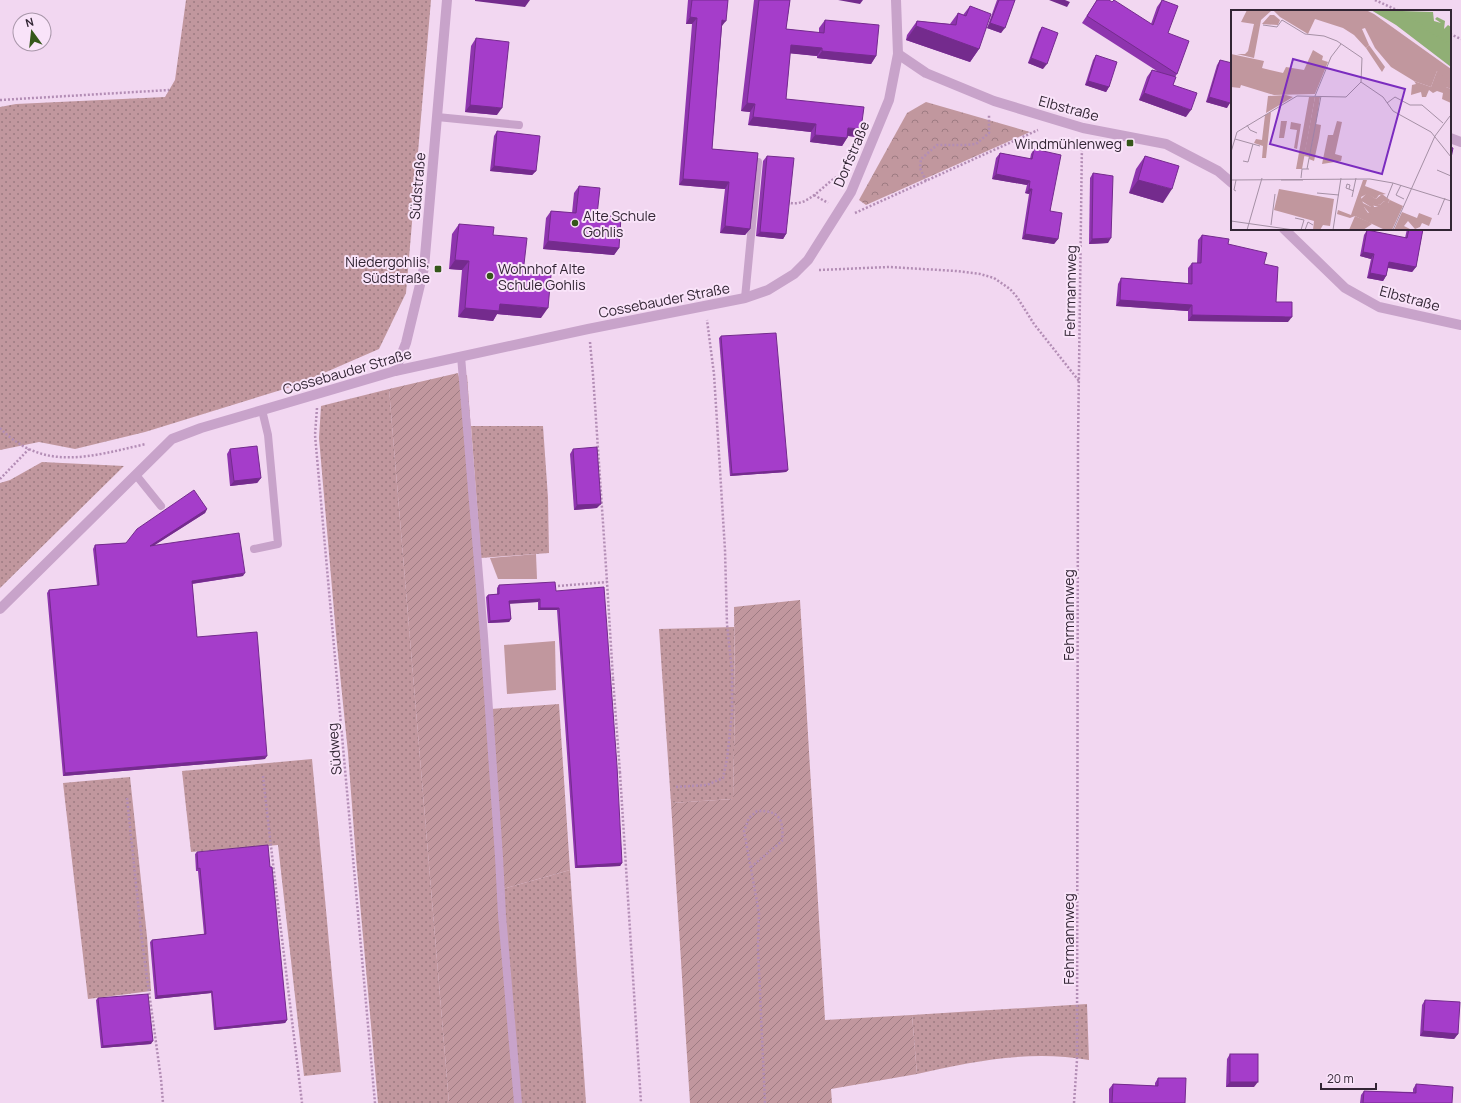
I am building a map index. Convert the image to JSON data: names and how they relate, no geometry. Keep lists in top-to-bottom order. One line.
{"streets":{"street":["Elbstraße","Dorfstraße","Südstraße","Cossebauder Straße"],"path":["Fehrmannweg","Südweg"]},"crossings":[["Elbstraße","Dorfstraße"],["Elbstraße","Fehrmannweg"],["Dorfstraße","Cossebauder Straße"],["Südstraße","Cossebauder Straße"],["Cossebauder Straße","Südweg"]],"places":{"transit":["Windmühlenweg","Niedergohlis, Südstraße"],"other":["Alte Schule Gohlis","Wohnhof Alte Schule Gohlis"]},"scale_bar":"20 m","north":"top"}
